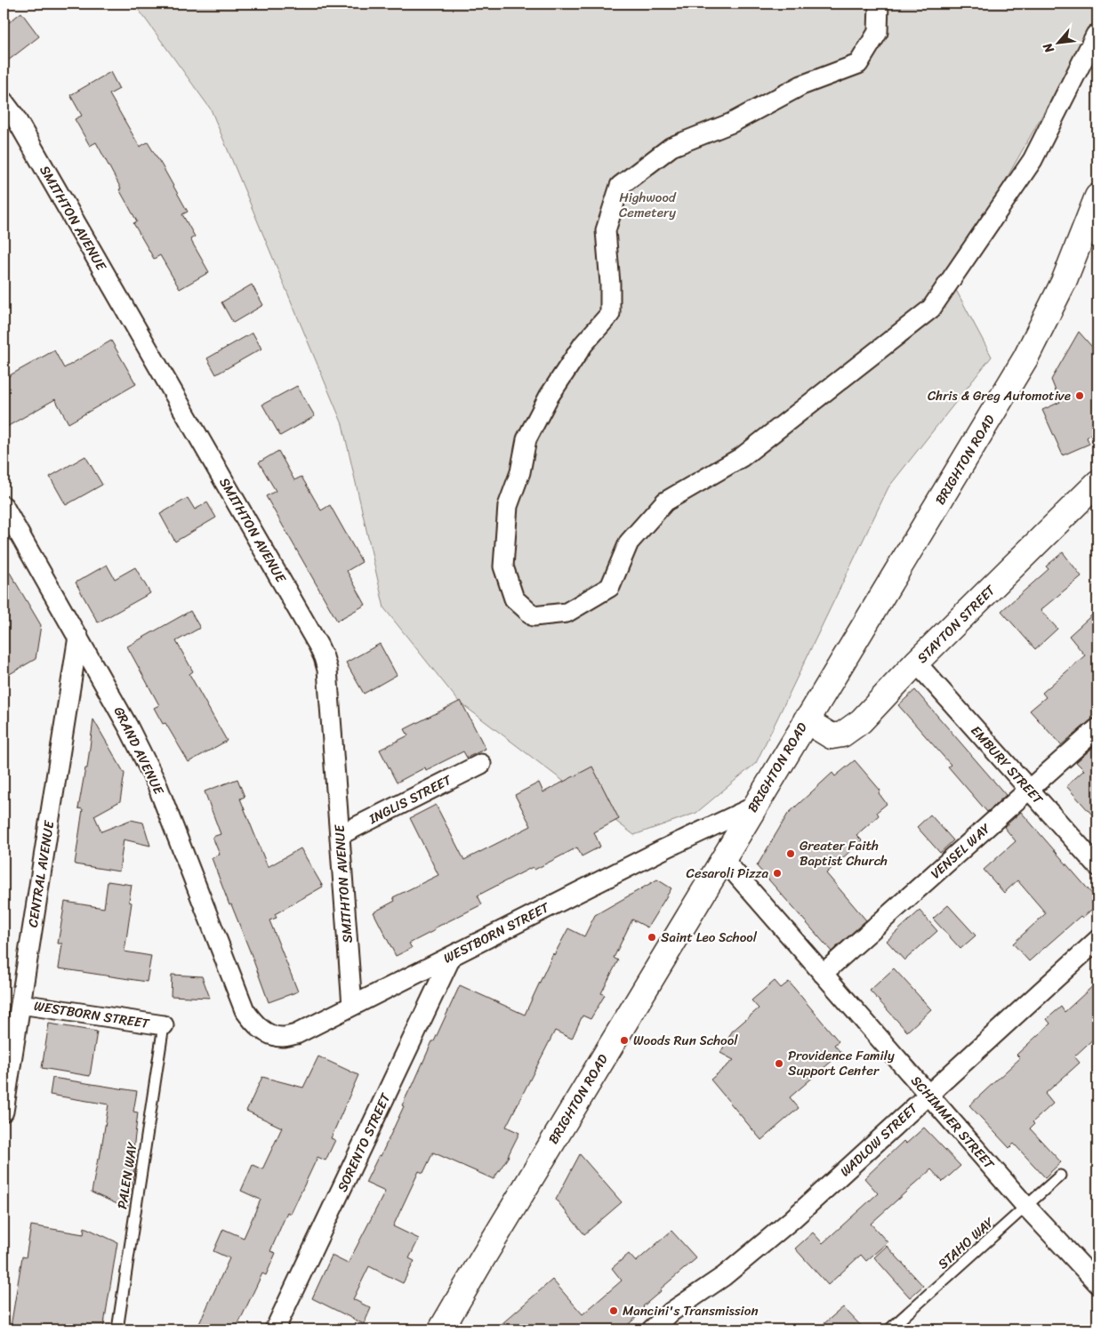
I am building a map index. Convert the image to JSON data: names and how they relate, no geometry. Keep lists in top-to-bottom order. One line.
{"streets":{"street":["SMITHTON AVENUE","BRIGHTON ROAD","STAYTON STREET","GRAND AVENUE","EMBURY STREET","INGLIS STREET","VENSEL WAY","CENTRAL AVENUE","WESTBORN STREET","SCHIMMER STREET","WADLOW STREET","SORENTO STREET"],"lane":["PALEN WAY","STAHO WAY"]},"crossings":[["SMITHTON AVENUE","INGLIS STREET"],["SMITHTON AVENUE","WESTBORN STREET"],["BRIGHTON ROAD","STAYTON STREET"],["BRIGHTON ROAD","WESTBORN STREET"],["BRIGHTON ROAD","SCHIMMER STREET"],["STAYTON STREET","EMBURY STREET"],["GRAND AVENUE","CENTRAL AVENUE"],["GRAND AVENUE","WESTBORN STREET"],["EMBURY STREET","VENSEL WAY"],["VENSEL WAY","SCHIMMER STREET"],["CENTRAL AVENUE","WESTBORN STREET"],["WESTBORN STREET","SORENTO STREET"],["WESTBORN STREET","PALEN WAY"],["SCHIMMER STREET","WADLOW STREET"],["SCHIMMER STREET","STAHO WAY"]],"parks":["Highwood Cemetery"],"places":["Chris & Greg Automotive","Greater Faith Baptist Church","Cesaroli Pizza","Saint Leo School","Woods Run School","Providence Family Support Center","Mancini's Transmission"],"north":"bottom left"}
